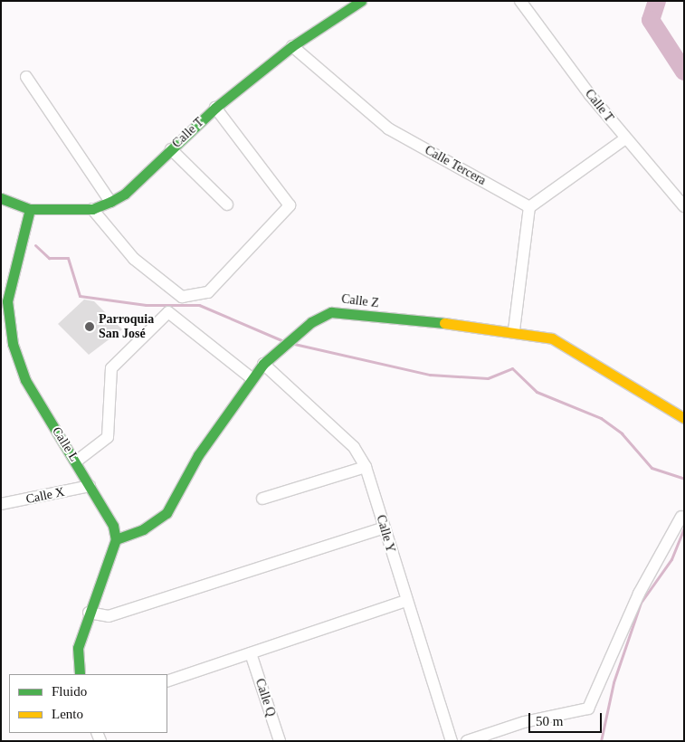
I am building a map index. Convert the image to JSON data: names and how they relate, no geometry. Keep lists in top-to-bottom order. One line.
{"streets":{"street":["Calle T","Calle Tercera","Calle Z","Calle L","Calle X","Calle Y","Calle Q"]},"crossings":[["Calle T","Calle Tercera"],["Calle T","Calle L"],["Calle Z","Calle L"],["Calle Z","Calle Y"],["Calle L","Calle X"]],"places":["Parroquia San José"],"legend":["Fluido","Lento"],"scale_bar":"50 m"}
